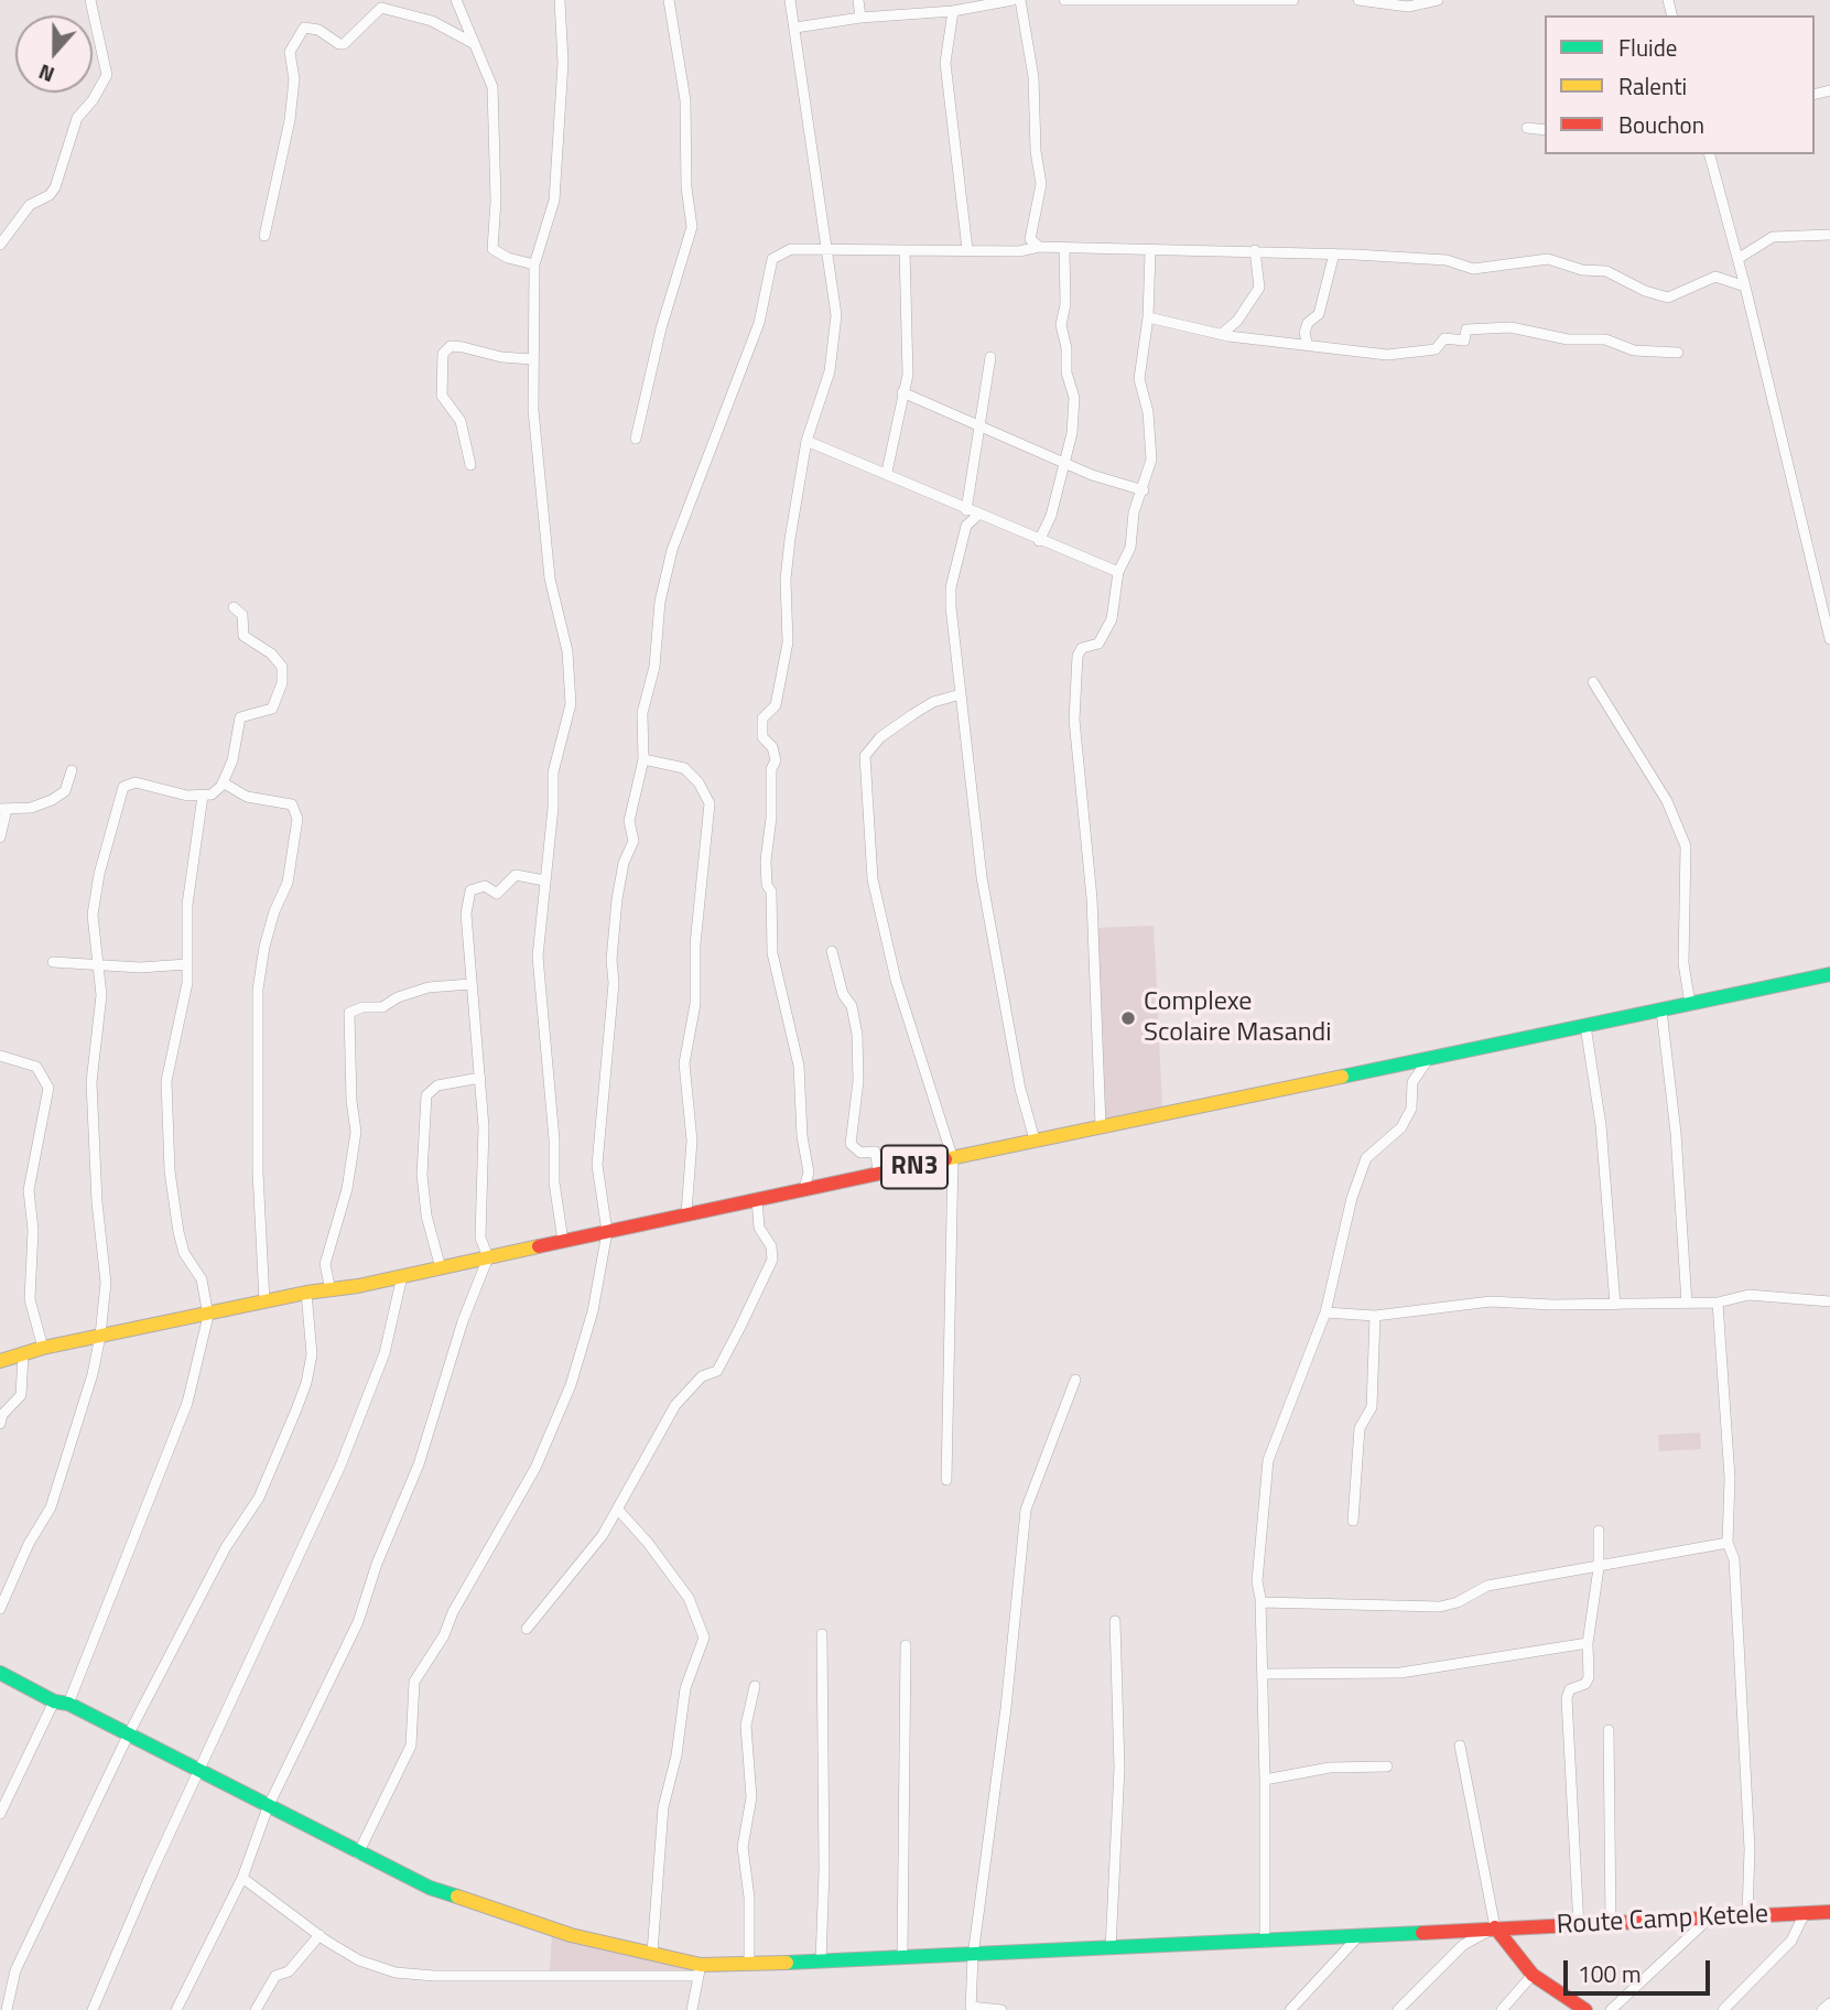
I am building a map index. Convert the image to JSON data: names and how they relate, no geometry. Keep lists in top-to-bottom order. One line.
{"streets":{"main road":["RN3","Route Camp Ketele"]},"places":["Complexe Scolaire Masandi"],"legend":["Fluide","Ralenti","Bouchon"],"scale_bar":"100 m","north":"bottom"}
